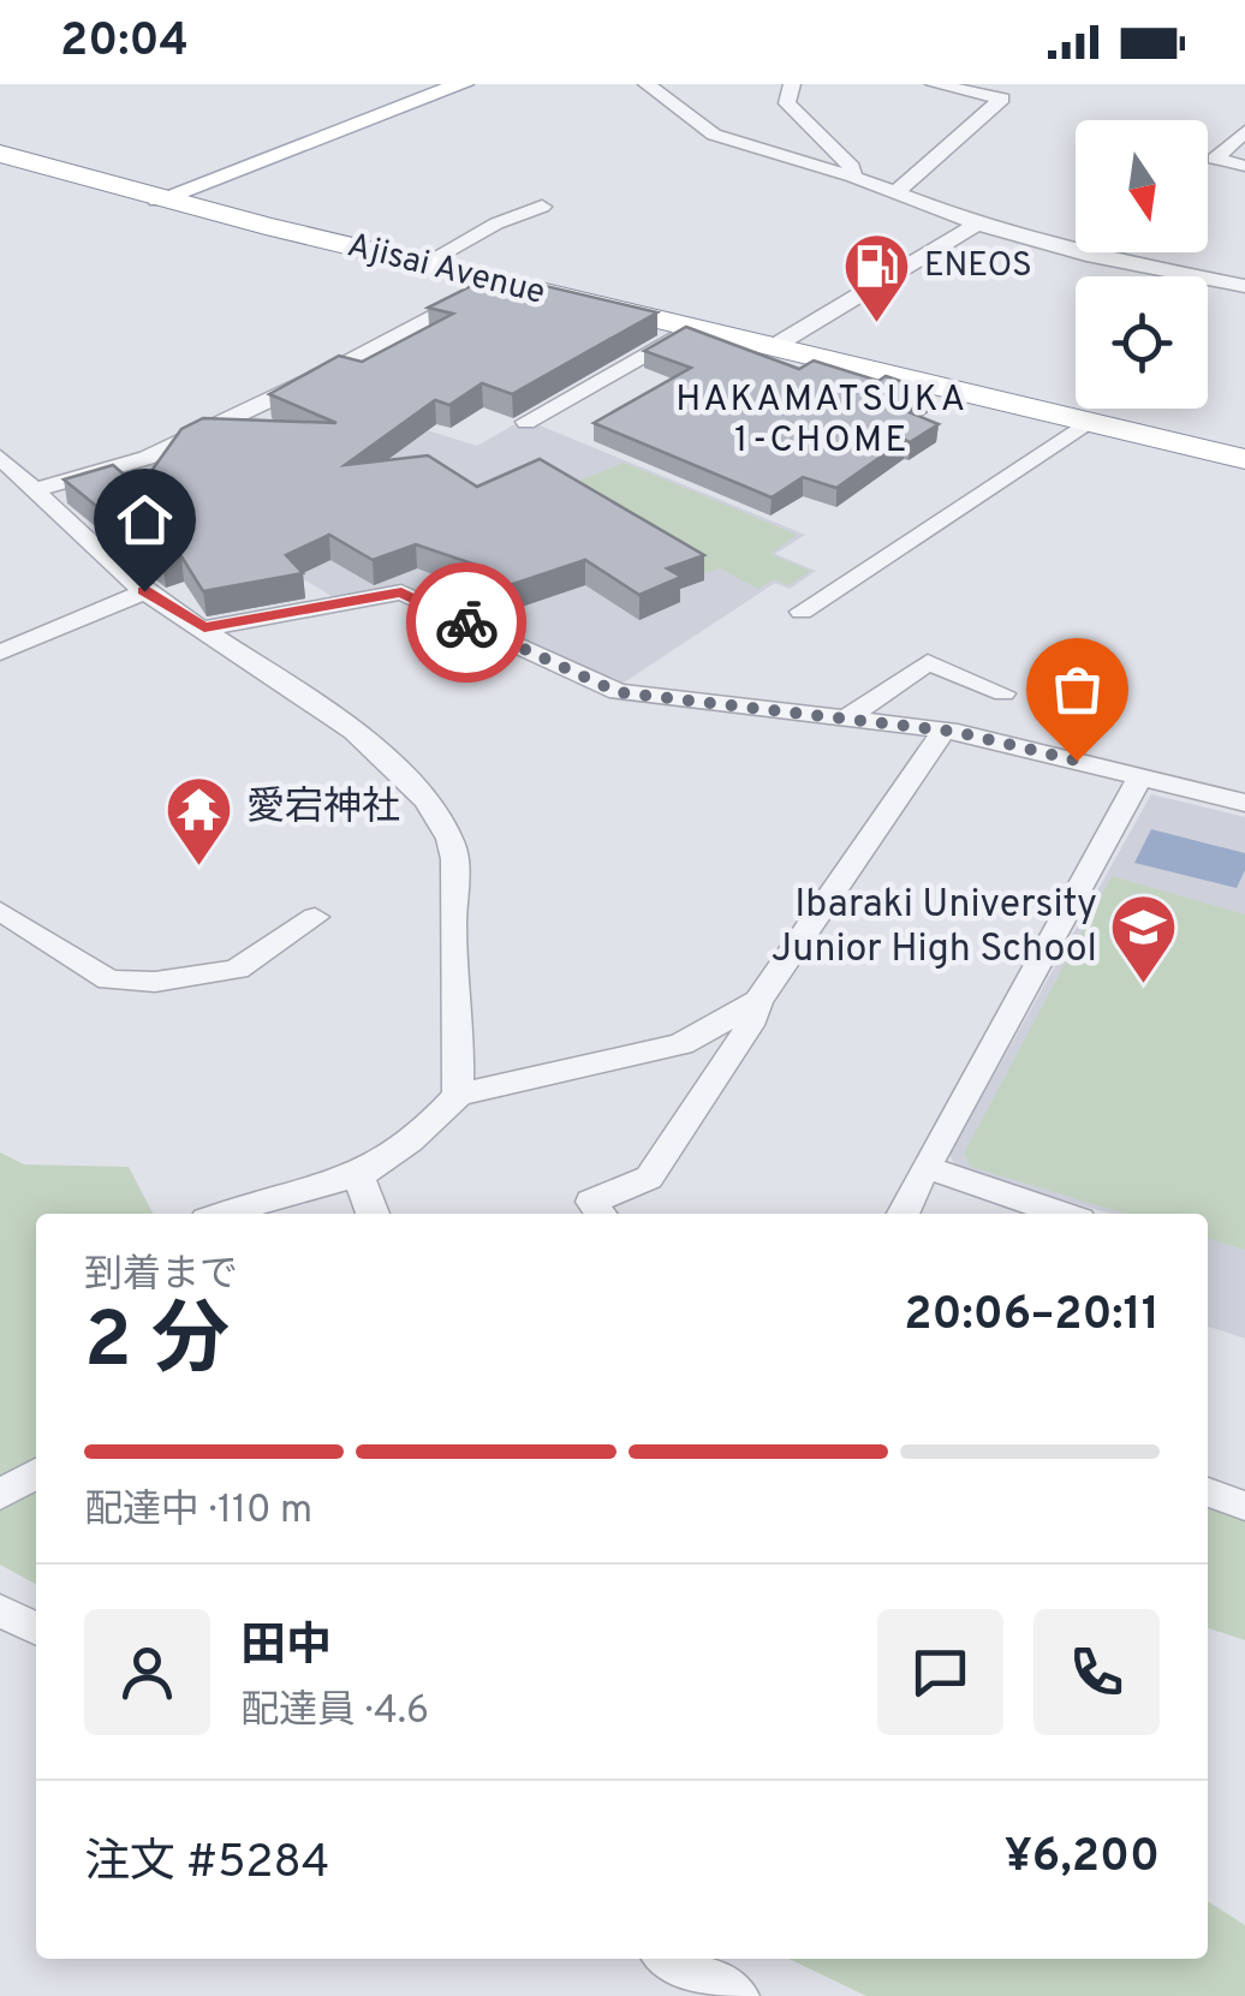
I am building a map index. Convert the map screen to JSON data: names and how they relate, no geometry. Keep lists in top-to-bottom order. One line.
{"streets":{"highway":["Ajisai Avenue"]},"districts":["HAKAMATSUKA 1-CHOME"],"places":{"fuel station":["ENEOS"],"temple":["愛宕神社"],"school or university":["Ibaraki University Junior High School"]},"north":"bottom","page":{"status":"20:04","heading":["2 分","到着まで","20:06–20:11"],"panel":["田中","配達員 · 4.6","注文 #5284","¥6,200"],"bar":"配達中 · 110 m"}}
